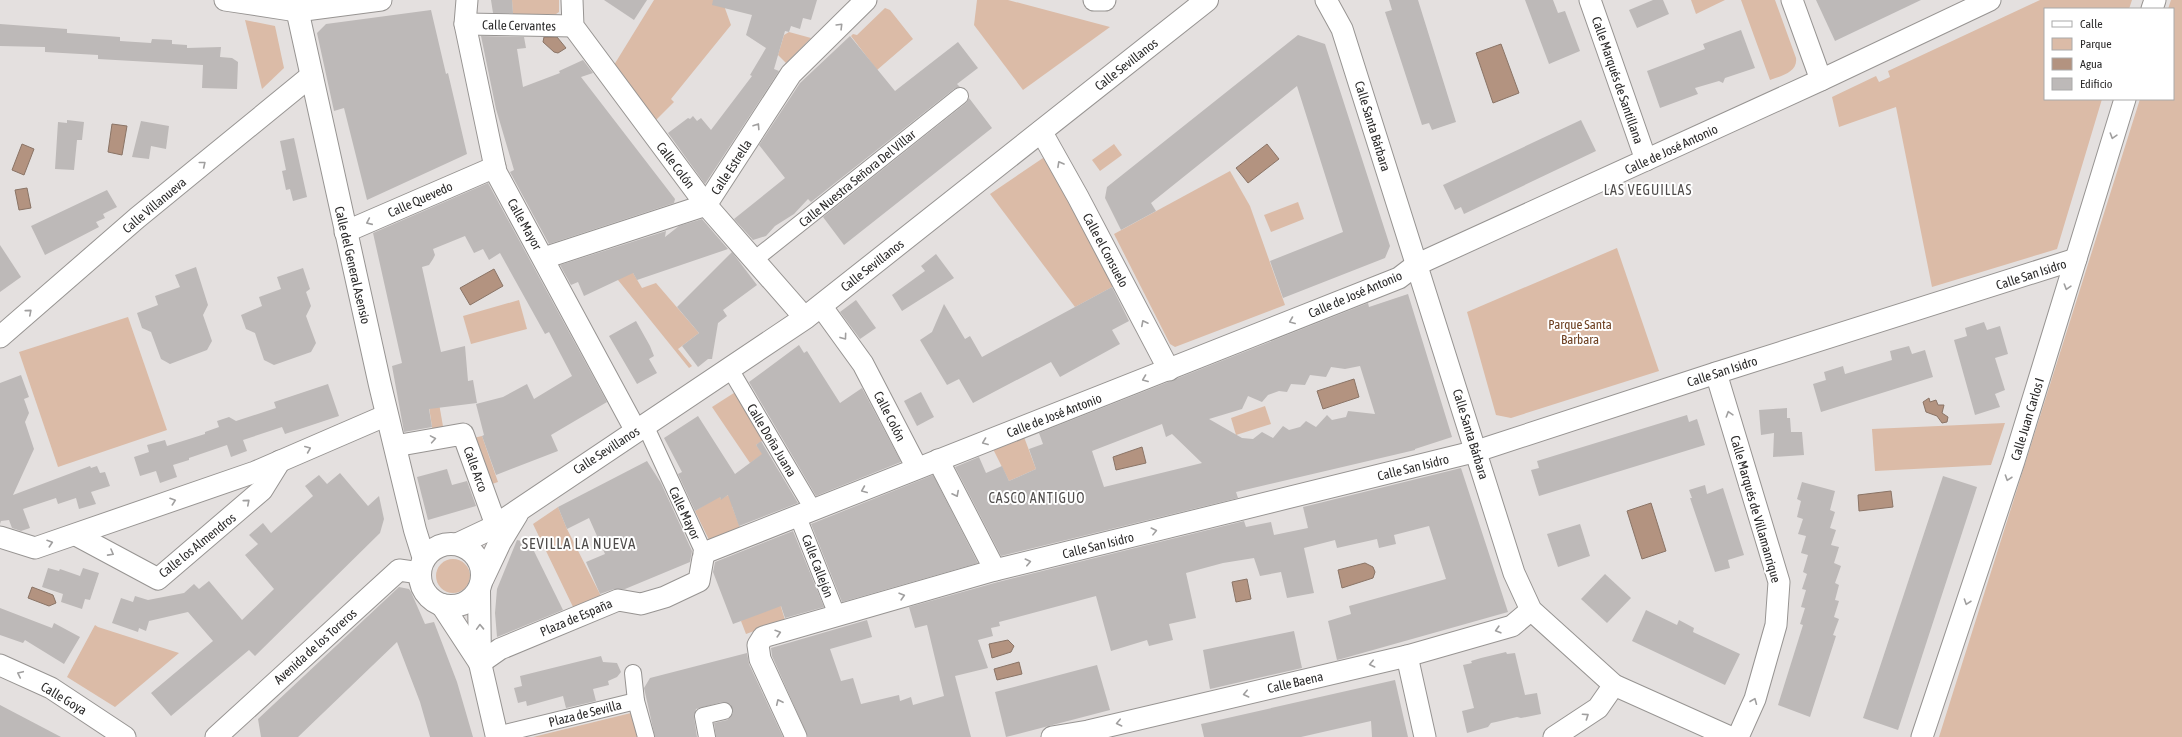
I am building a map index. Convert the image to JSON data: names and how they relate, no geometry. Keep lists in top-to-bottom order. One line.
{"streets":{"main road":["Calle Sevillanos","Calle del General Asensio"],"street":["Calle Cervantes","Calle Marqués de Santillana","Calle Santa Bárbara","Calle de José Antonio","Calle Colón","Calle Estrella","Calle Nuestra Señora Del Villar","Calle Quevedo","Calle Villanueva","Calle Mayor","Calle el Consuelo","Calle San Isidro","Calle Juan Carlos I","Calle Doña Juana","Calle Arco","Calle Marqués de Villamanrique","Calle los Almendros","Calle Callejón","Plaza de España","Avenida de los Toreros","Calle Baena","Calle Goya","Plaza de Sevilla"]},"crossings":[["Calle Cervantes","Calle Colón"],["Calle Cervantes","Calle Mayor"],["Calle Sevillanos","Calle Colón"],["Calle Sevillanos","Calle Mayor"],["Calle Sevillanos","Calle el Consuelo"],["Calle Sevillanos","Calle del General Asensio"],["Calle Sevillanos","Calle Doña Juana"],["Calle Sevillanos","Calle Arco"],["Calle Sevillanos","Avenida de los Toreros"],["Calle Marqués de Santillana","Calle de José Antonio"],["Calle Santa Bárbara","Calle de José Antonio"],["Calle Santa Bárbara","Calle San Isidro"],["Calle Santa Bárbara","Calle Baena"],["Calle de José Antonio","Calle Colón"],["Calle de José Antonio","Calle Mayor"],["Calle de José Antonio","Calle el Consuelo"],["Calle de José Antonio","Calle Doña Juana"],["Calle de José Antonio","Calle Callejón"],["Calle de José Antonio","Plaza de España"],["Calle Colón","Calle Estrella"],["Calle Colón","Calle Nuestra Señora Del Villar"],["Calle Estrella","Calle Mayor"],["Calle Quevedo","Calle Mayor"],["Calle Quevedo","Calle del General Asensio"],["Calle Villanueva","Calle del General Asensio"],["Calle Mayor","Plaza de España"],["Calle del General Asensio","Calle Arco"],["Calle del General Asensio","Avenida de los Toreros"],["Calle San Isidro","Calle Juan Carlos I"],["Calle San Isidro","Calle Marqués de Villamanrique"],["Calle San Isidro","Calle Callejón"],["Calle Doña Juana","Calle Callejón"]],"one_way":["Calle de José Antonio","Calle Estrella","Calle Quevedo","Calle Villanueva","Calle el Consuelo","Calle San Isidro","Calle Juan Carlos I","Calle Marqués de Villamanrique","Calle Baena","Calle Goya"],"districts":["LAS VEGUILLAS","CASCO ANTIGUO","SEVILLA LA NUEVA"],"parks":["Parque Santa Barbara"],"legend":["Calle","Parque","Agua","Edificio"]}
